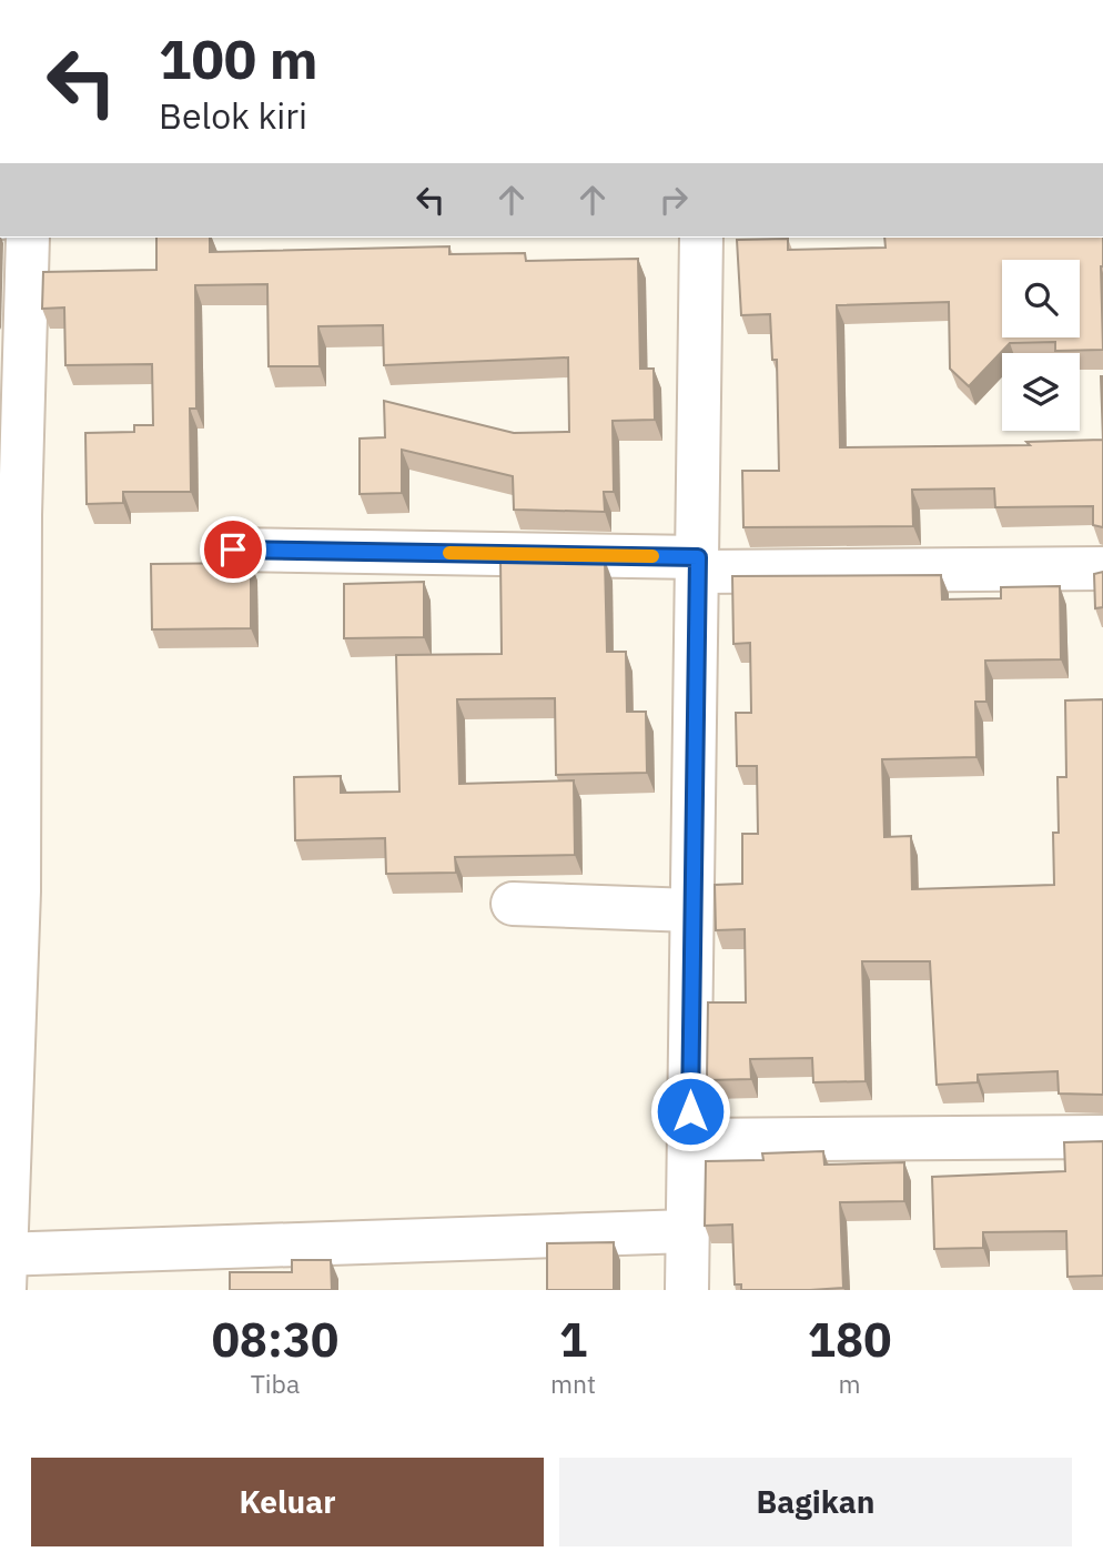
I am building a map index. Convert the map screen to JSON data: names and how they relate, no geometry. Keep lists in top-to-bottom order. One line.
{"page":{"turn":["100 m","Belok kiri"],"eta":["08:30","Tiba","1","mnt","180","m"],"buttons":["Keluar","Bagikan"]}}
